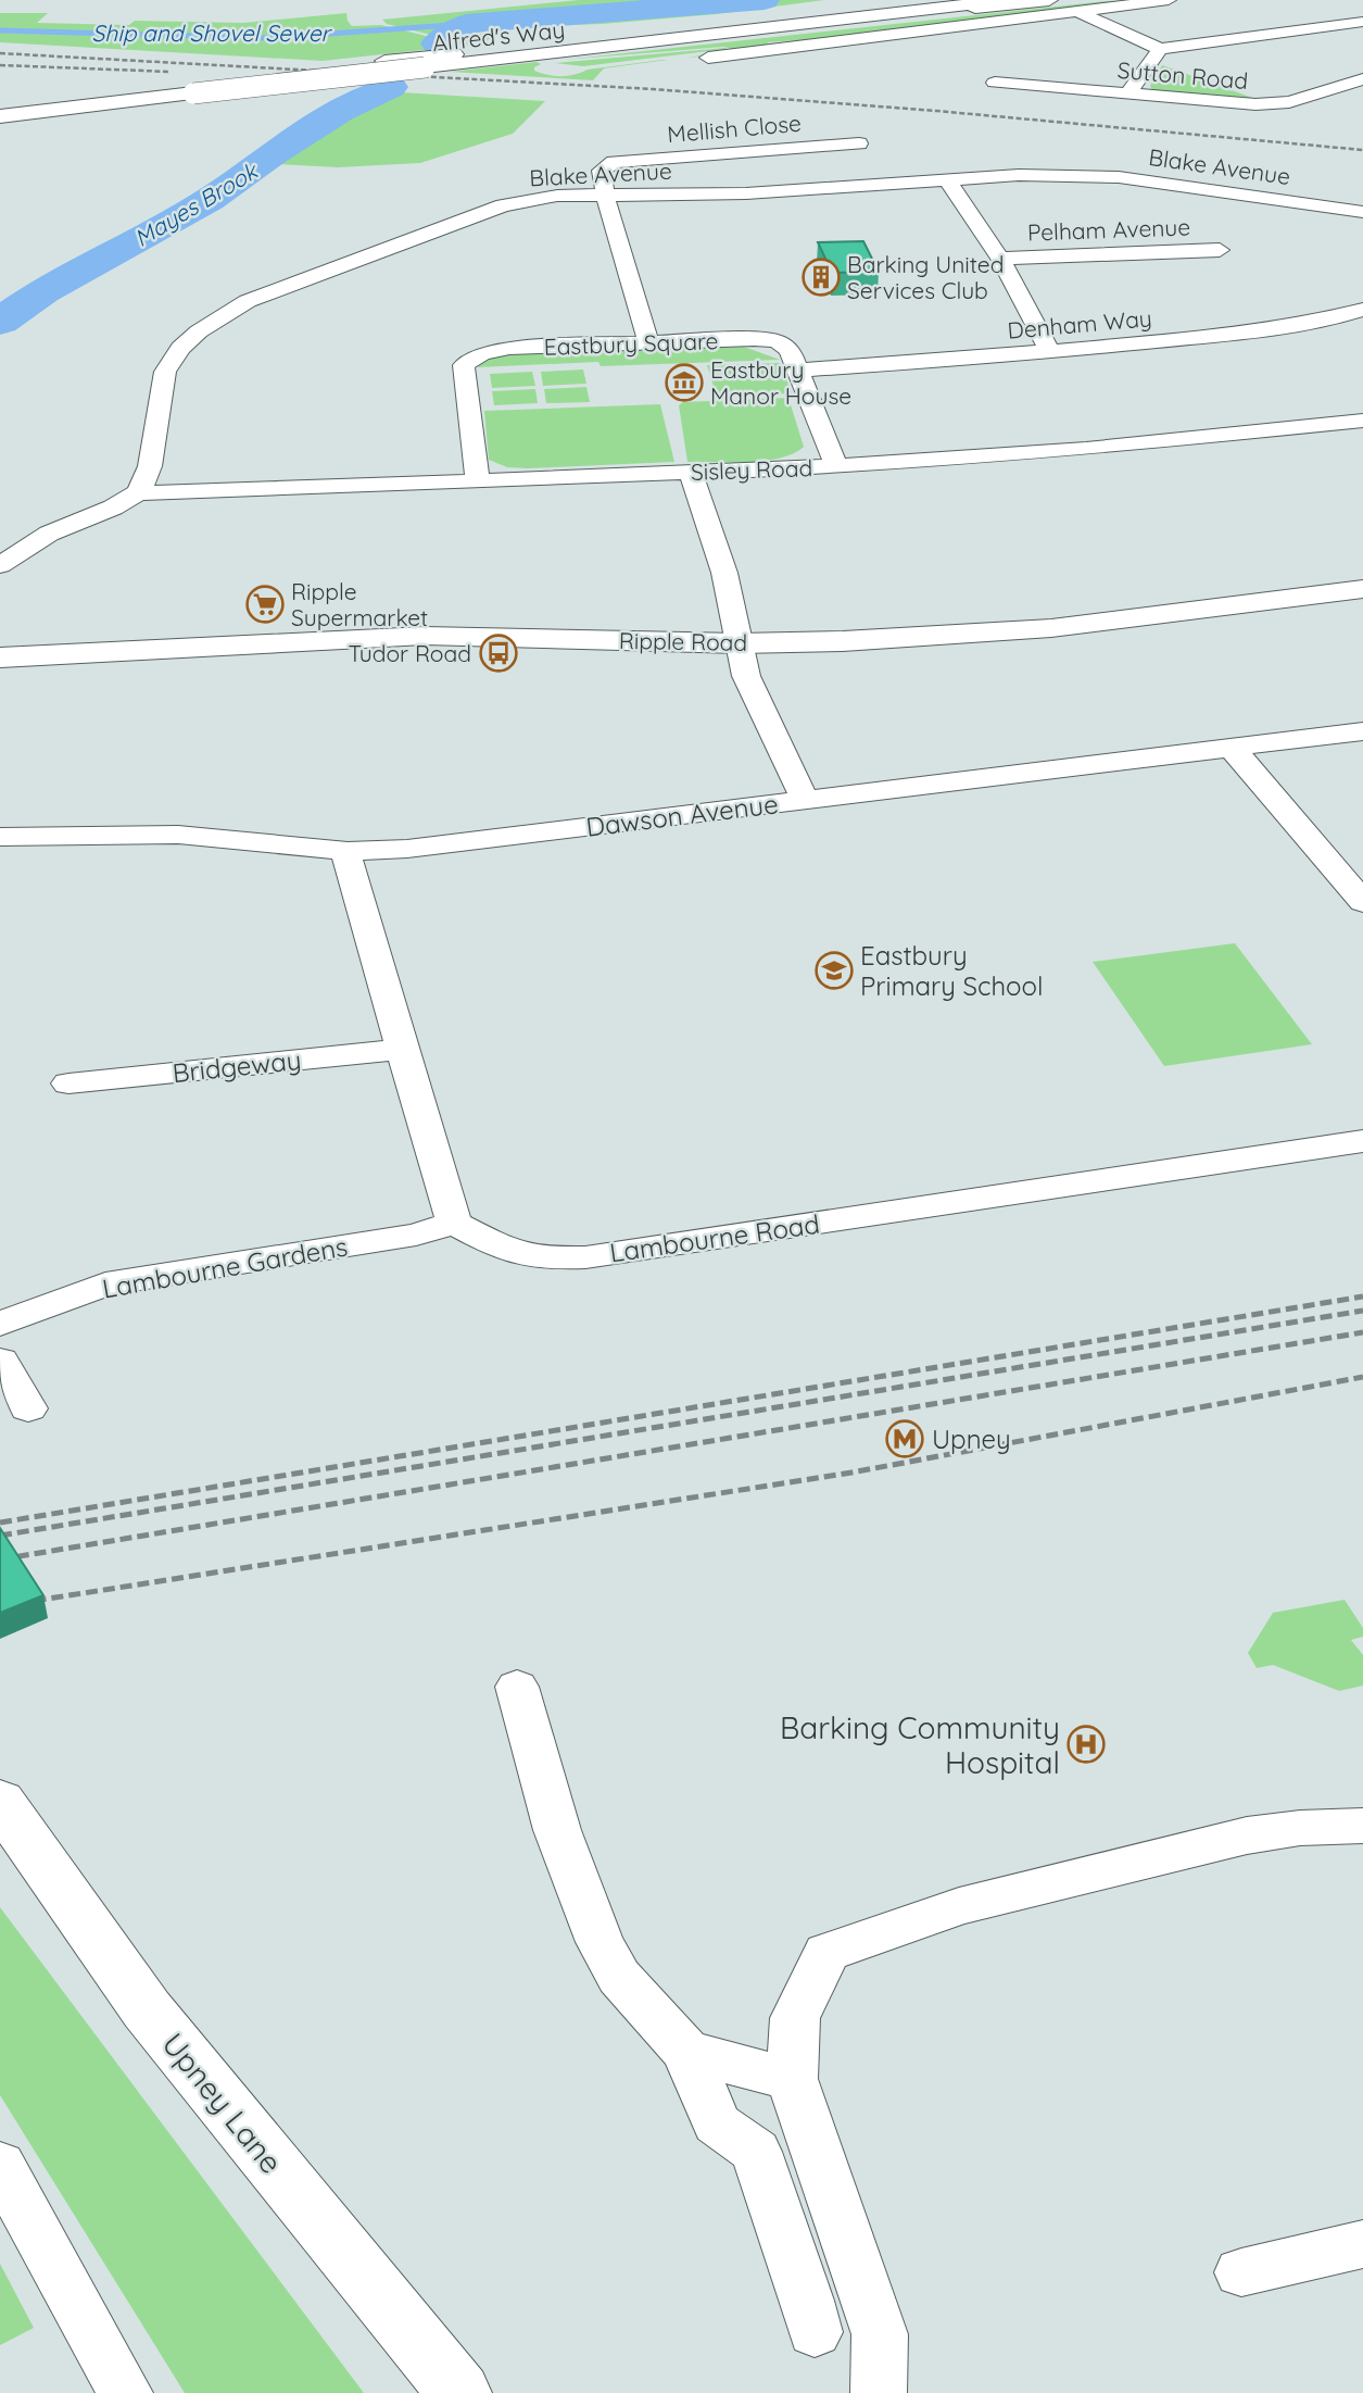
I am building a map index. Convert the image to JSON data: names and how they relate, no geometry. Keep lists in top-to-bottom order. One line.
{"streets":{"main road":["Alfred's Way","Ripple Road","Upney Lane"],"street":["Sutton Road","Mellish Close","Blake Avenue","Pelham Avenue","Denham Way","Eastbury Square","Sisley Road","Dawson Avenue","Bridgeway","Lambourne Road","Lambourne Gardens"]},"crossings":[["Mellish Close","Blake Avenue"],["Blake Avenue","Sisley Road"],["Denham Way","Eastbury Square"],["Eastbury Square","Sisley Road"],["Lambourne Road","Lambourne Gardens"]],"water":["Ship and Shovel Sewer","Mayes Brook"],"places":{"building":["Barking United Services Club"],"museum":["Eastbury Manor House"],"supermarket":["Ripple Supermarket"],"bus stop":["Tudor Road"],"school or university":["Eastbury Primary School"],"metro station":["Upney"],"hospital":["Barking Community Hospital"]}}
